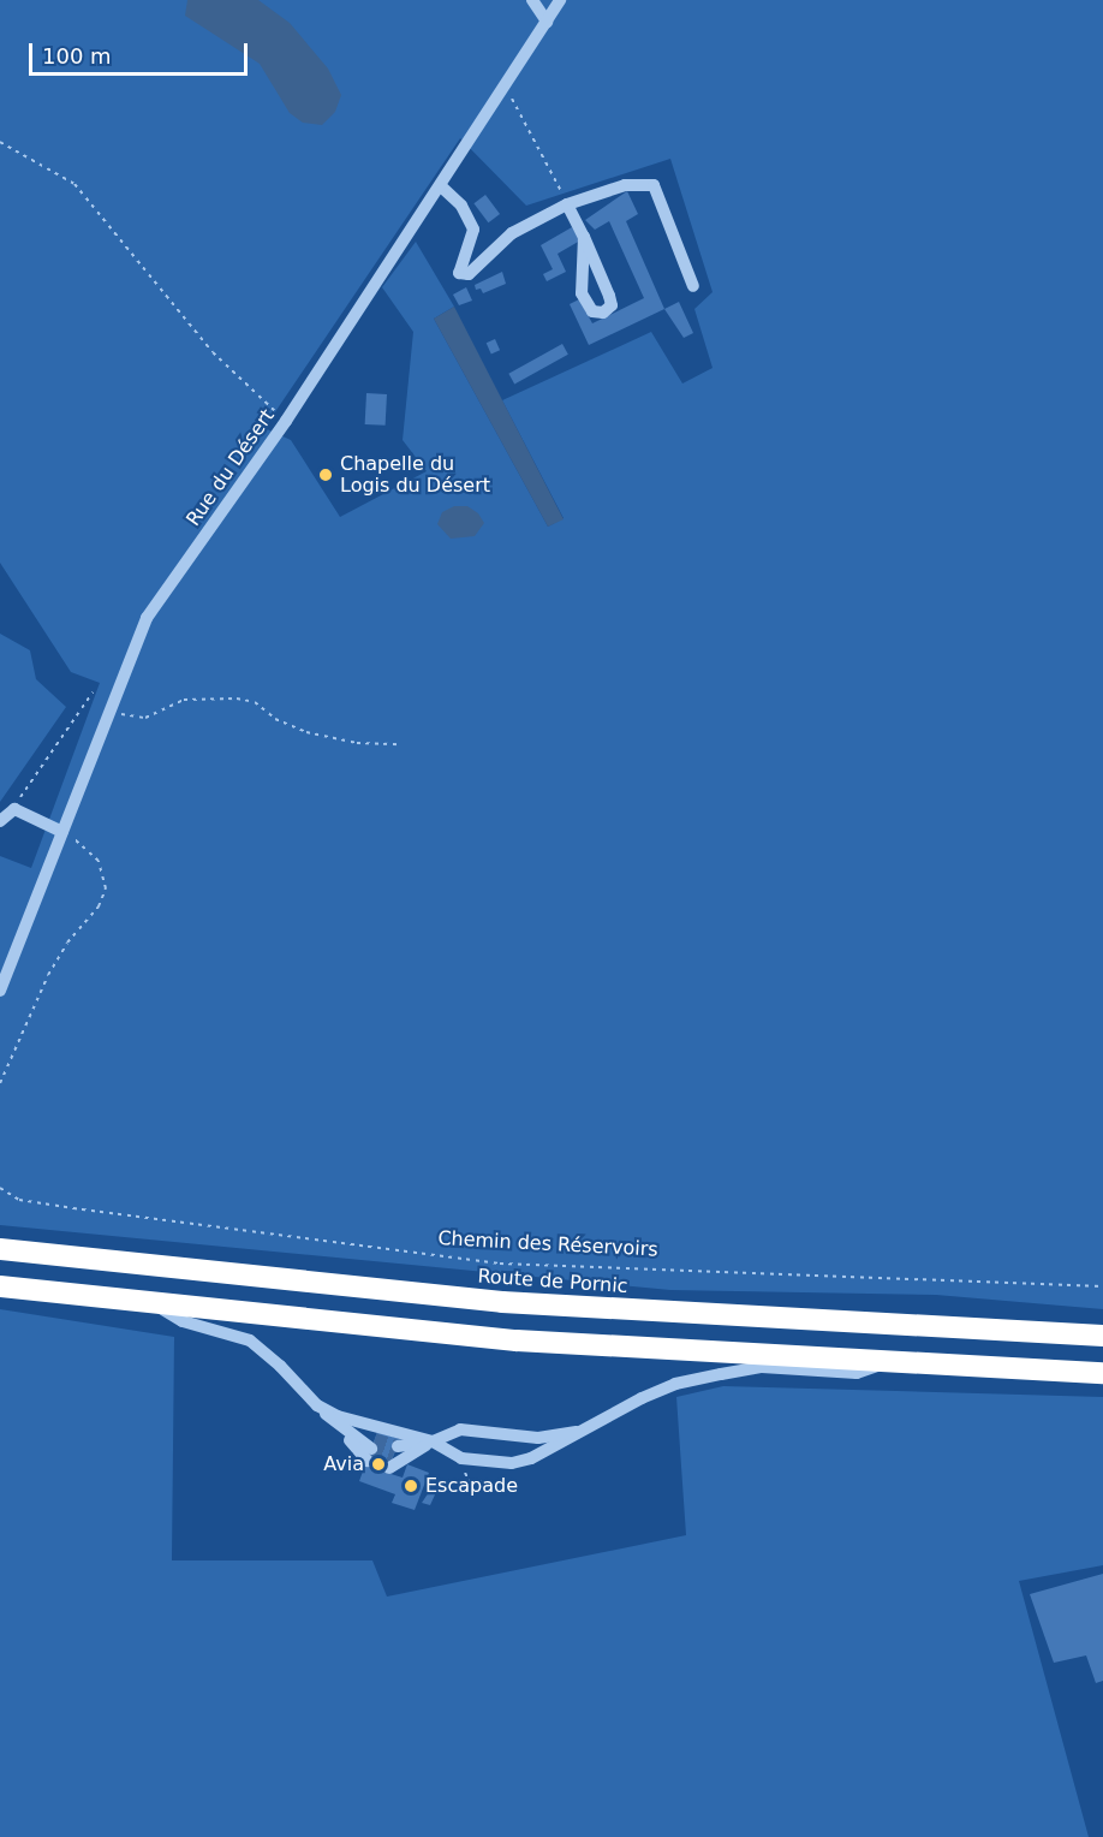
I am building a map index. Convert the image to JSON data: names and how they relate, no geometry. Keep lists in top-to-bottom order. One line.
{"streets":{"highway":["Route de Pornic"],"street":["Rue du Désert"],"path":["Chemin des Réservoirs"]},"places":["Chapelle du Logis du Désert","Avia","Escapade"],"scale_bar":"100 m"}
